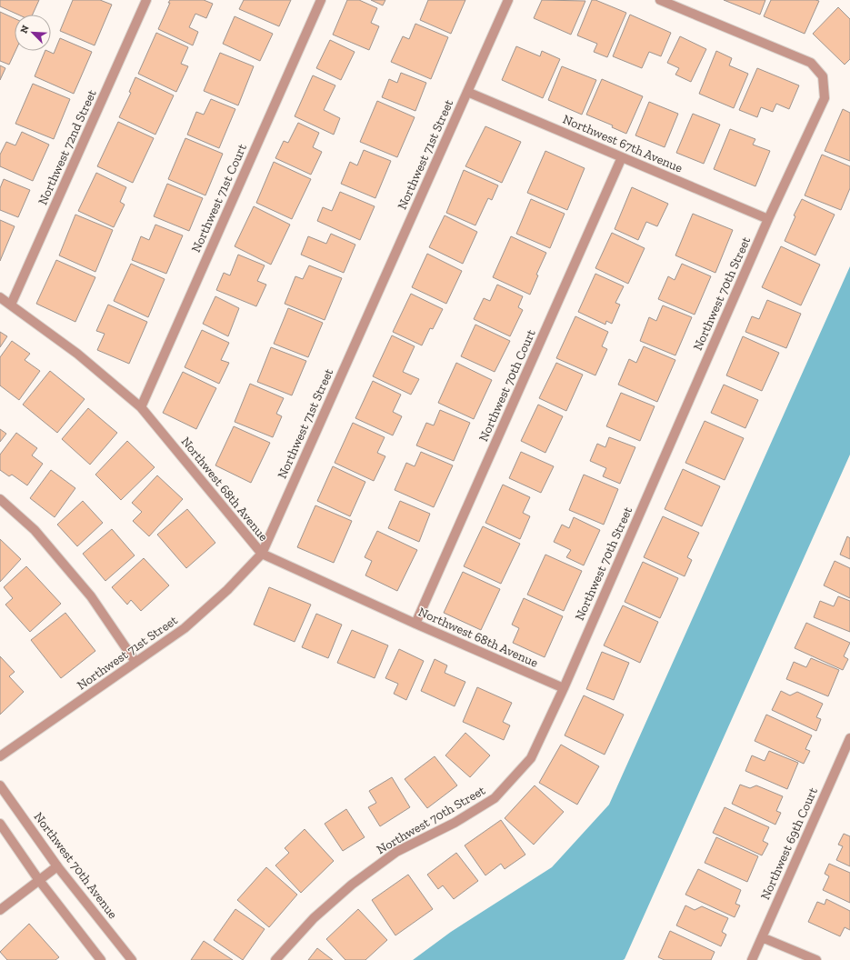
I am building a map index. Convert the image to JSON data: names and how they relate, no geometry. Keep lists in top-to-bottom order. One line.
{"streets":{"street":["Northwest 67th Avenue","Northwest 72nd Street","Northwest 71st Street","Northwest 71st Court","Northwest 70th Street","Northwest 70th Court","Northwest 68th Avenue","Northwest 69th Court","Northwest 70th Avenue"]},"crossings":[["Northwest 67th Avenue","Northwest 71st Street"],["Northwest 67th Avenue","Northwest 70th Street"],["Northwest 67th Avenue","Northwest 70th Court"],["Northwest 72nd Street","Northwest 68th Avenue"],["Northwest 71st Street","Northwest 68th Avenue"],["Northwest 71st Court","Northwest 68th Avenue"],["Northwest 70th Street","Northwest 68th Avenue"],["Northwest 70th Court","Northwest 68th Avenue"]],"north":"top left"}
